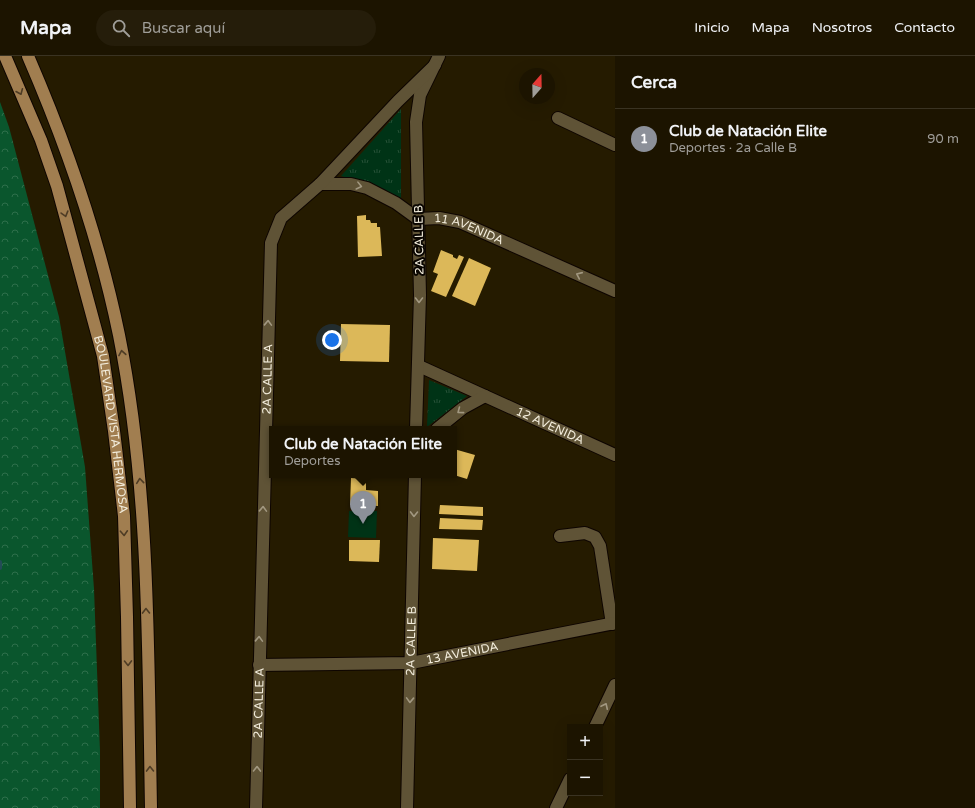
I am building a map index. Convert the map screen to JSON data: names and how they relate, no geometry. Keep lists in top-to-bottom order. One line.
{"streets":{"main road":["BOULEVARD VISTA HERMOSA"],"street":["11 AVENIDA","2A CALLE B","2A CALLE A","12 AVENIDA","13 AVENIDA"]},"crossings":[["11 AVENIDA","2A CALLE B"],["11 AVENIDA","2A CALLE A"],["2A CALLE B","2A CALLE A"],["2A CALLE B","12 AVENIDA"],["2A CALLE B","13 AVENIDA"],["2A CALLE A","13 AVENIDA"]],"one_way":["2A CALLE B","2A CALLE A"],"north":"top","page":{"header":"Mapa","search":"Buscar aquí","nav":["Inicio","Mapa","Nosotros","Contacto"],"heading":"Cerca","list":[{"mark":"1","name":"Club de Natación Elite","note":"Deportes · 2a Calle B","value":"90 m"}],"popup":["Club de Natación Elite","Deportes"],"pins":"1","map_buttons":["+","−"]}}
